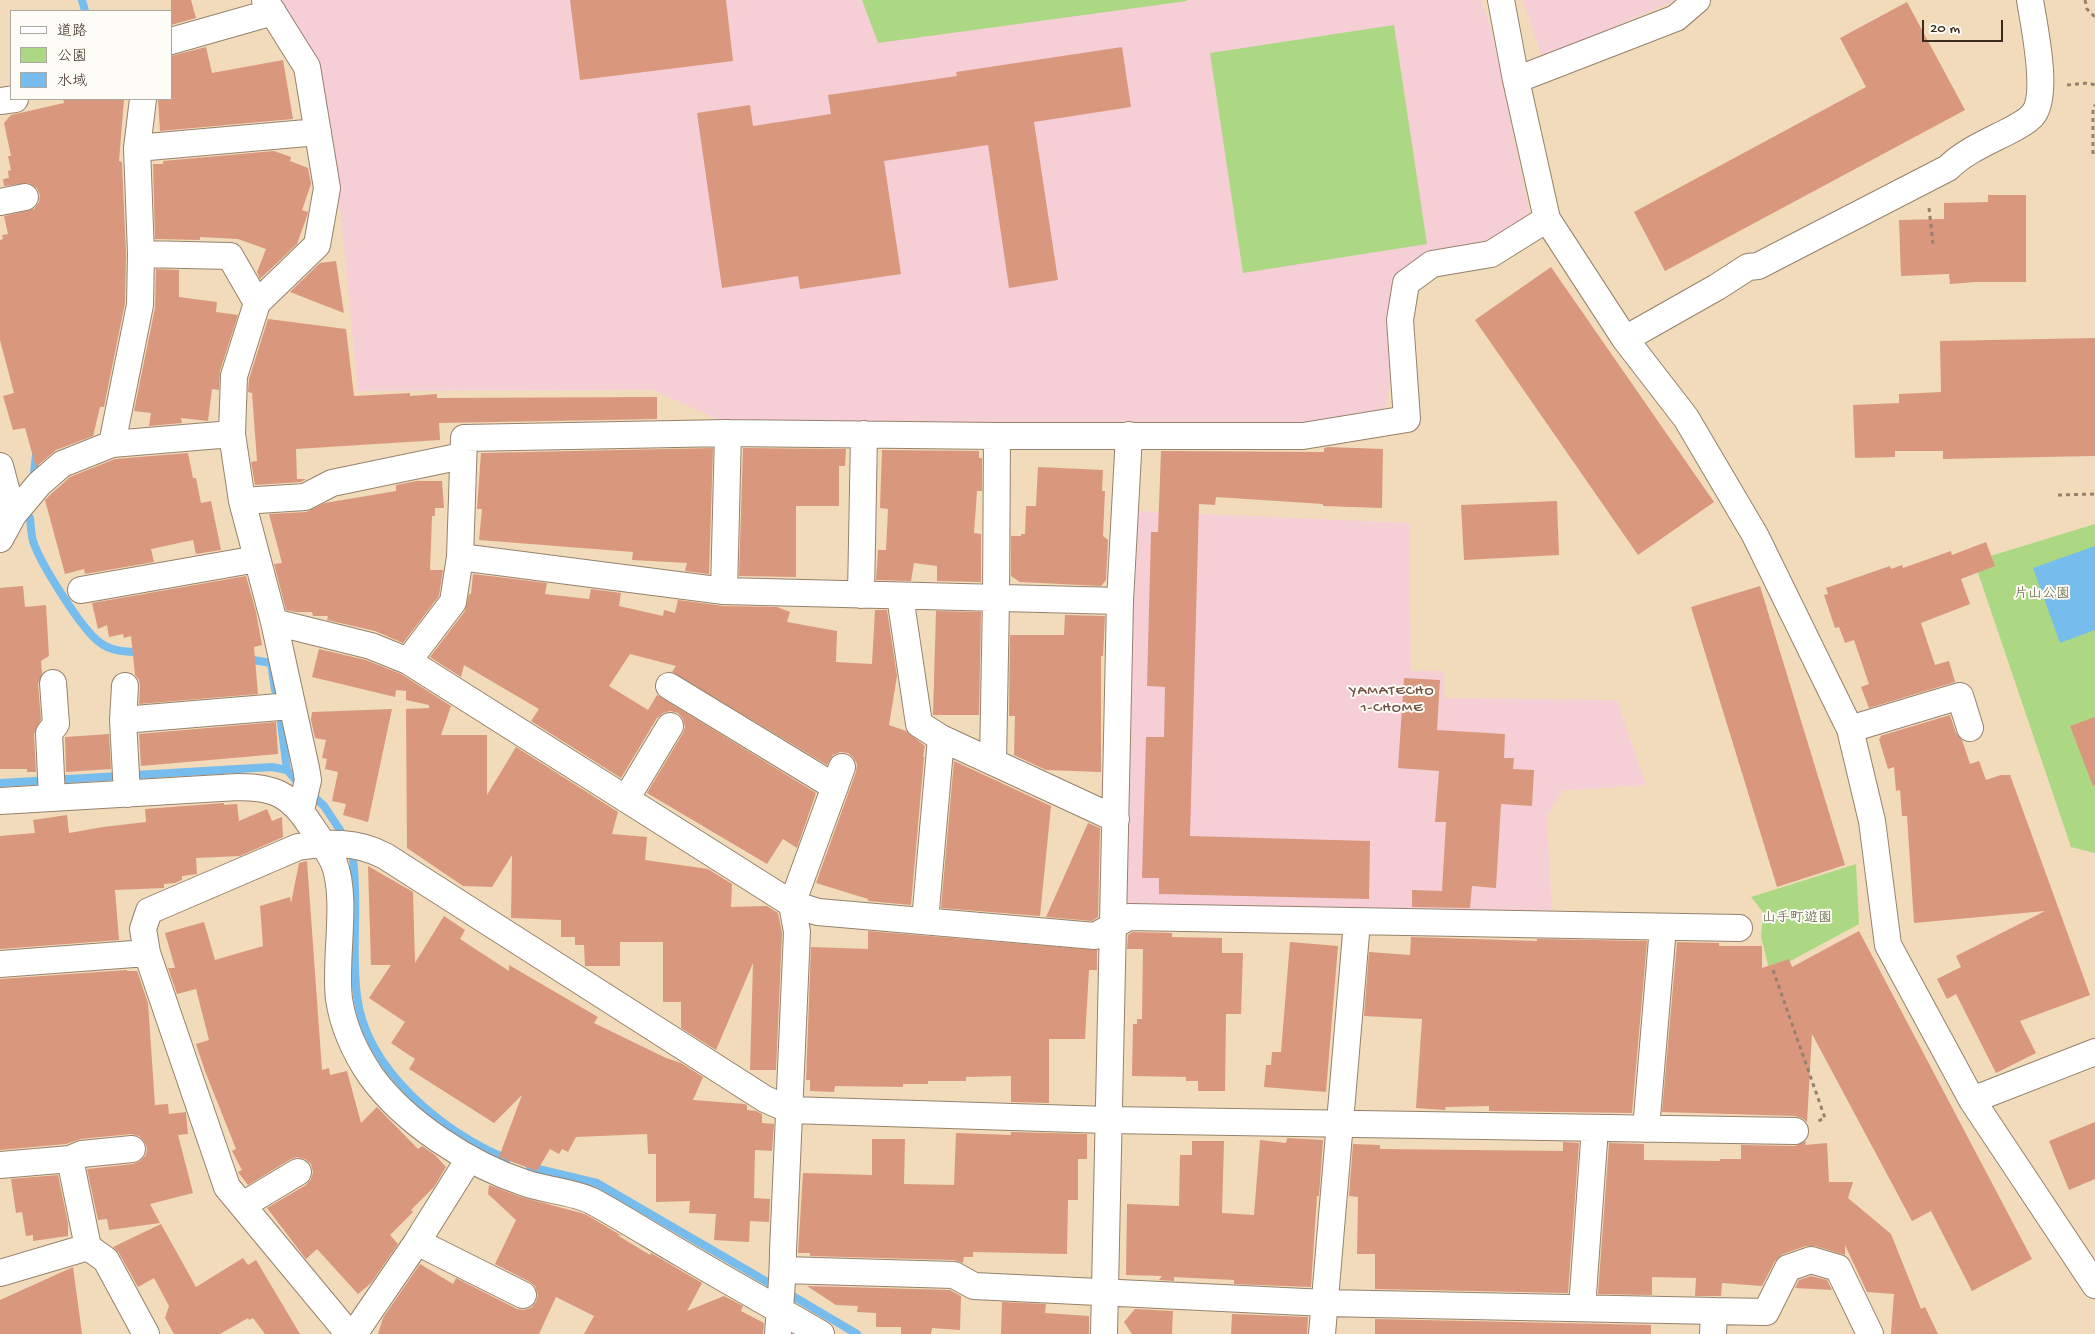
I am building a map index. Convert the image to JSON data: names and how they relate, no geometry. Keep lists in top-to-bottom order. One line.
{"districts":["YAMATECHO 1-CHOME"],"parks":["片山公園","山手町遊園"],"legend":["道路","公園","水域"],"scale_bar":"20 m"}
